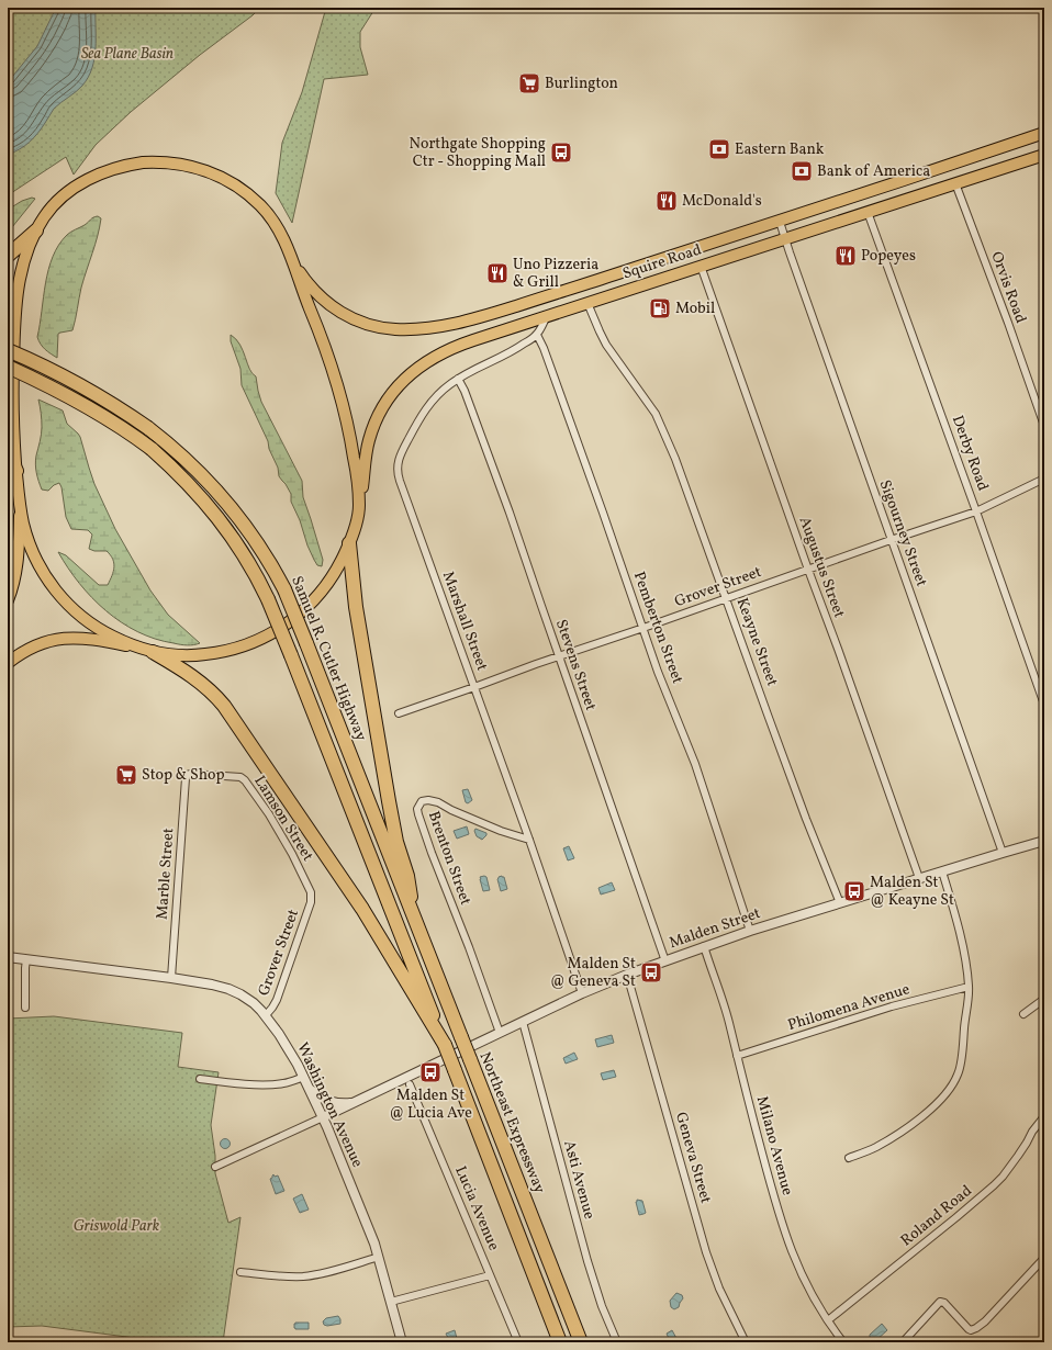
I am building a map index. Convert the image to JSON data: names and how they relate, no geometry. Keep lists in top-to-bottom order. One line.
{"streets":{"highway":["Samuel R. Cutler Highway","Northeast Expressway"],"main road":["Squire Road"],"street":["Orvis Road","Derby Road","Sigourney Street","Augustus Street","Grover Street","Marshall Street","Pemberton Street","Keayne Street","Stevens Street","Lamson Street","Brenton Street","Marble Street","Malden Street","Philomena Avenue","Washington Avenue","Milano Avenue","Geneva Street","Asti Avenue","Lucia Avenue","Roland Road"]},"crossings":[["Squire Road","Orvis Road"],["Squire Road","Derby Road"],["Squire Road","Sigourney Street"],["Squire Road","Augustus Street"],["Squire Road","Marshall Street"],["Squire Road","Keayne Street"],["Derby Road","Grover Street"],["Sigourney Street","Grover Street"],["Sigourney Street","Malden Street"],["Augustus Street","Grover Street"],["Augustus Street","Malden Street"],["Grover Street","Marshall Street"],["Grover Street","Pemberton Street"],["Grover Street","Keayne Street"],["Grover Street","Stevens Street"],["Grover Street","Lamson Street"],["Grover Street","Washington Avenue"],["Marshall Street","Pemberton Street"],["Marshall Street","Stevens Street"],["Marshall Street","Brenton Street"],["Marshall Street","Malden Street"],["Pemberton Street","Malden Street"],["Keayne Street","Malden Street"],["Samuel R. Cutler Highway","Northeast Expressway"],["Stevens Street","Malden Street"],["Lamson Street","Marble Street"],["Brenton Street","Malden Street"],["Marble Street","Washington Avenue"],["Malden Street","Washington Avenue"],["Malden Street","Milano Avenue"],["Malden Street","Geneva Street"],["Malden Street","Asti Avenue"],["Malden Street","Lucia Avenue"],["Philomena Avenue","Milano Avenue"],["Milano Avenue","Roland Road"]],"parks":["Sea Plane Basin","Griswold Park"],"places":{"supermarket":["Burlington","Stop & Shop"],"bank":["Eastern Bank","Bank of America"],"bus stop":["Northgate Shopping Ctr - Shopping Mall","Malden St @ Keayne St","Malden St @ Geneva St","Malden St @ Lucia Ave"],"restaurant":["McDonald's","Popeyes","Uno Pizzeria & Grill"],"fuel station":["Mobil"]}}
